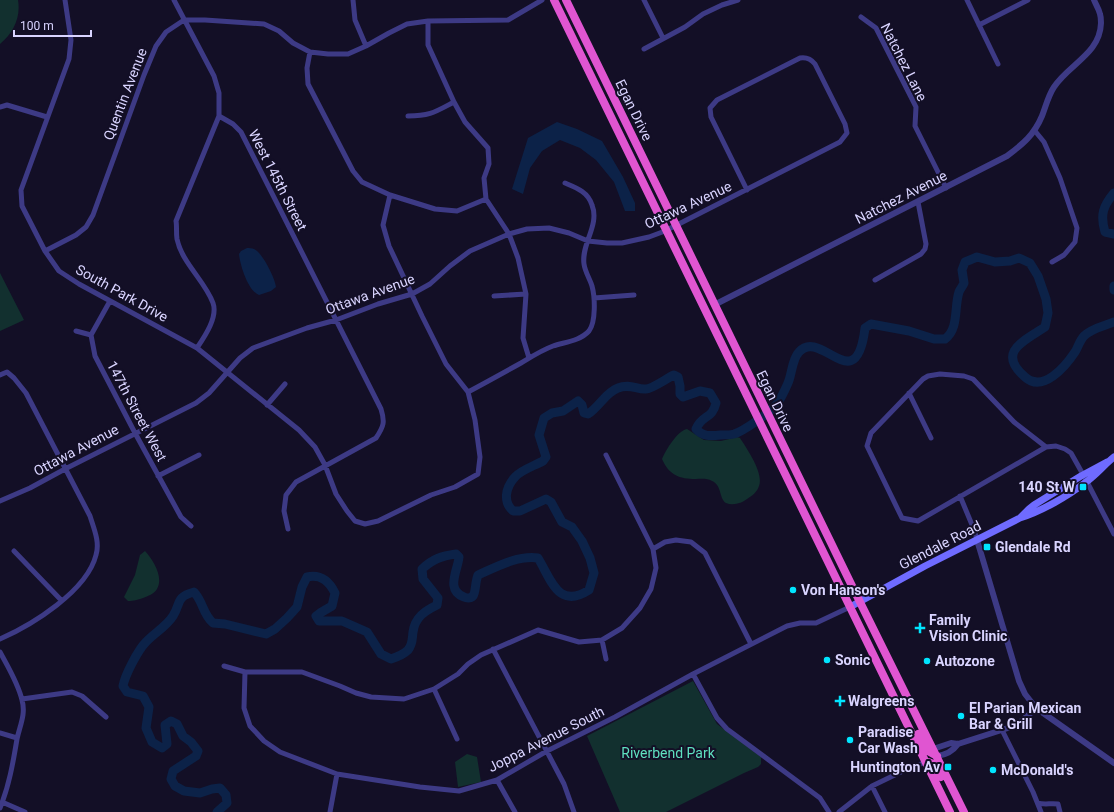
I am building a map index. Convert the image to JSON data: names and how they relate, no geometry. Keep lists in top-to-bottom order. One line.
{"streets":{"highway":["Egan Drive"],"main road":["Glendale Road"],"street":["Natchez Lane","Quentin Avenue","West 145th Street","Natchez Avenue","Ottawa Avenue","South Park Drive","147th Street West","Joppa Avenue South"]},"crossings":[["Natchez Lane","Natchez Avenue"],["Quentin Avenue","South Park Drive"],["Egan Drive","Natchez Avenue"],["Egan Drive","Ottawa Avenue"],["Egan Drive","Glendale Road"],["Egan Drive","Joppa Avenue South"],["West 145th Street","Ottawa Avenue"],["West 145th Street","South Park Drive"],["Ottawa Avenue","South Park Drive"],["Ottawa Avenue","147th Street West"],["Glendale Road","Joppa Avenue South"]],"parks":["Riverbend Park"],"places":{"transit":["140 St W","Glendale Rd","Huntington Av"],"other":["Von Hanson's","Sonic","Autozone","El Parian Mexican Bar & Grill","Paradise Car Wash","McDonald's"],"health":["Family Vision Clinic","Walgreens"]},"scale_bar":"100 m"}
